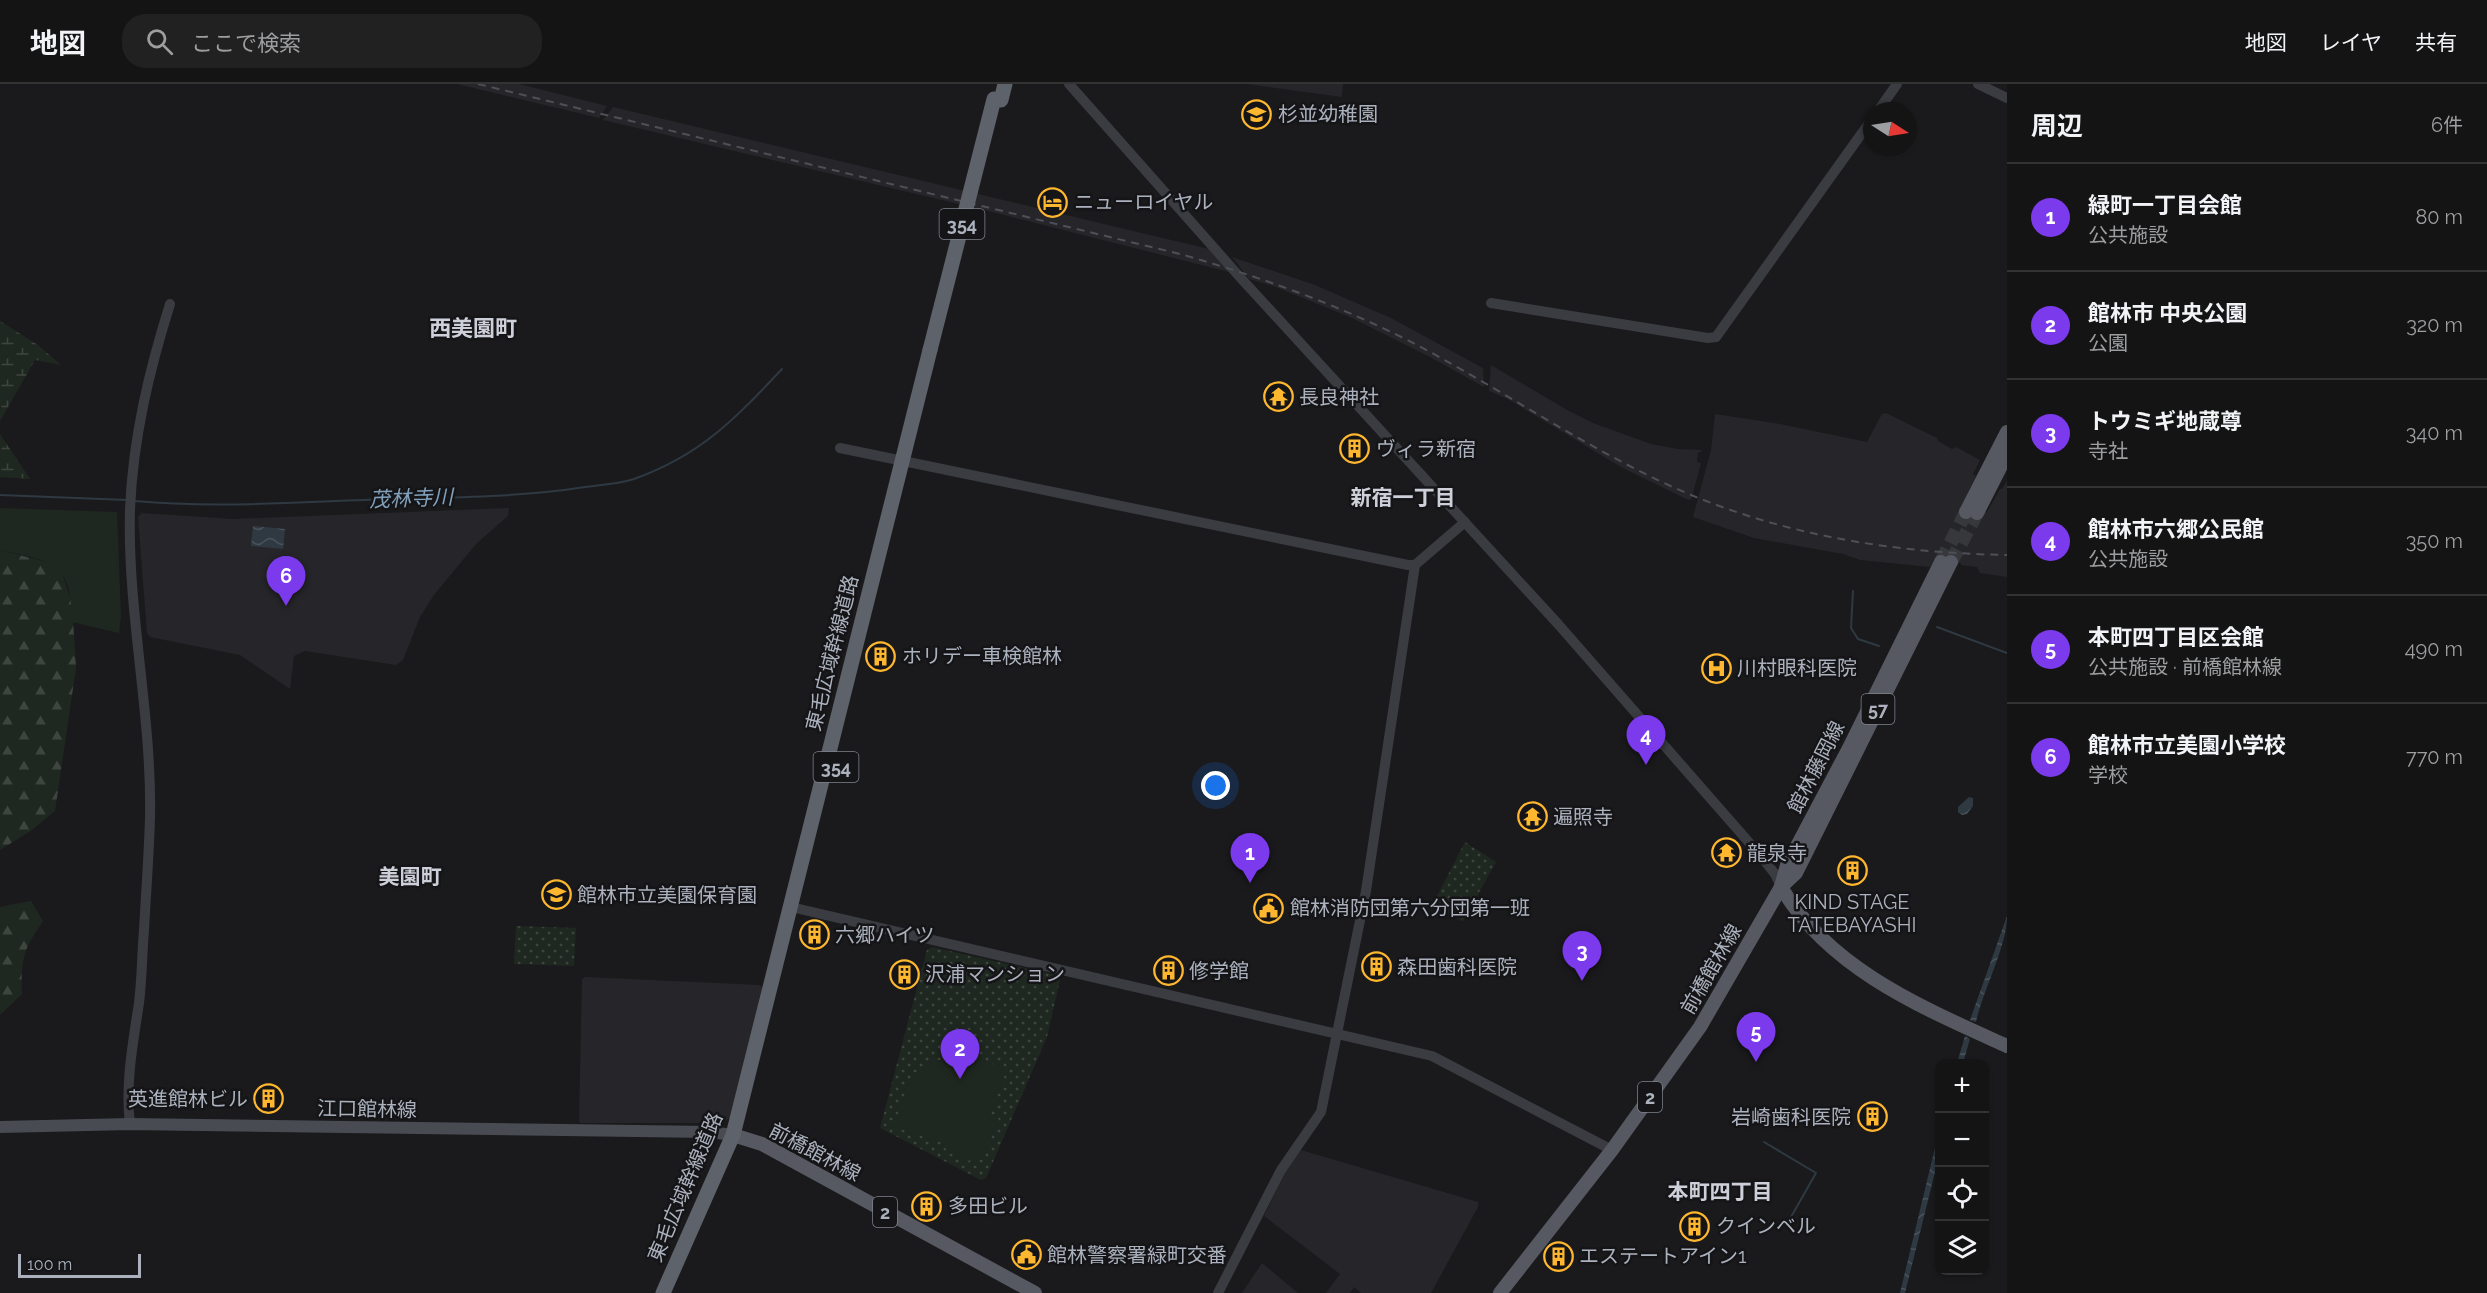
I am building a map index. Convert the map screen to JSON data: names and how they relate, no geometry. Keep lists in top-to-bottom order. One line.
{"streets":{"highway":["354","東毛広域幹線道路"],"main road":["57","館林藤岡線","前橋館林線","2","江口館林線"]},"crossings":[["東毛広域幹線道路","前橋館林線"],["東毛広域幹線道路","江口館林線"],["館林藤岡線","前橋館林線"],["前橋館林線","江口館林線"]],"districts":["西美園町","新宿一丁目","美園町","本町四丁目"],"water":["茂林寺川"],"places":{"school or university":["杉並幼稚園","館林市立美園保育園"],"hotel":["ニューロイヤル"],"temple":["長良神社","遍照寺","龍泉寺"],"building":["ヴィラ新宿","ホリデー車検館林","KIND STAGE TATEBAYASHI","六郷ハイツ","森田歯科医院","修学館","沢浦マンション","英進館林ビル","岩崎歯科医院","多田ビル","クインベル","エステートアイン1"],"hospital":["川村眼科医院"],"public building":["館林消防団第六分団第一班","館林警察署緑町交番"]},"scale_bar":"100 m","north":"right","page":{"header":"地図","search":"ここで検索","nav":["地図","レイヤ","共有"],"heading":["周辺","6件"],"list":[{"mark":"1","name":"緑町一丁目会館","note":"公共施設","value":"80 m"},{"mark":"2","name":"館林市 中央公園","note":"公園","value":"320 m"},{"mark":"3","name":"トウミギ地蔵尊","note":"寺社","value":"340 m"},{"mark":"4","name":"館林市六郷公民館","note":"公共施設","value":"350 m"},{"mark":"5","name":"本町四丁目区会館","note":"公共施設 · 前橋館林線","value":"490 m"},{"mark":"6","name":"館林市立美園小学校","note":"学校","value":"770 m"}],"pins":["6","4","1","3","5","2"],"map_buttons":["+","−"],"scale":"100 m"}}
